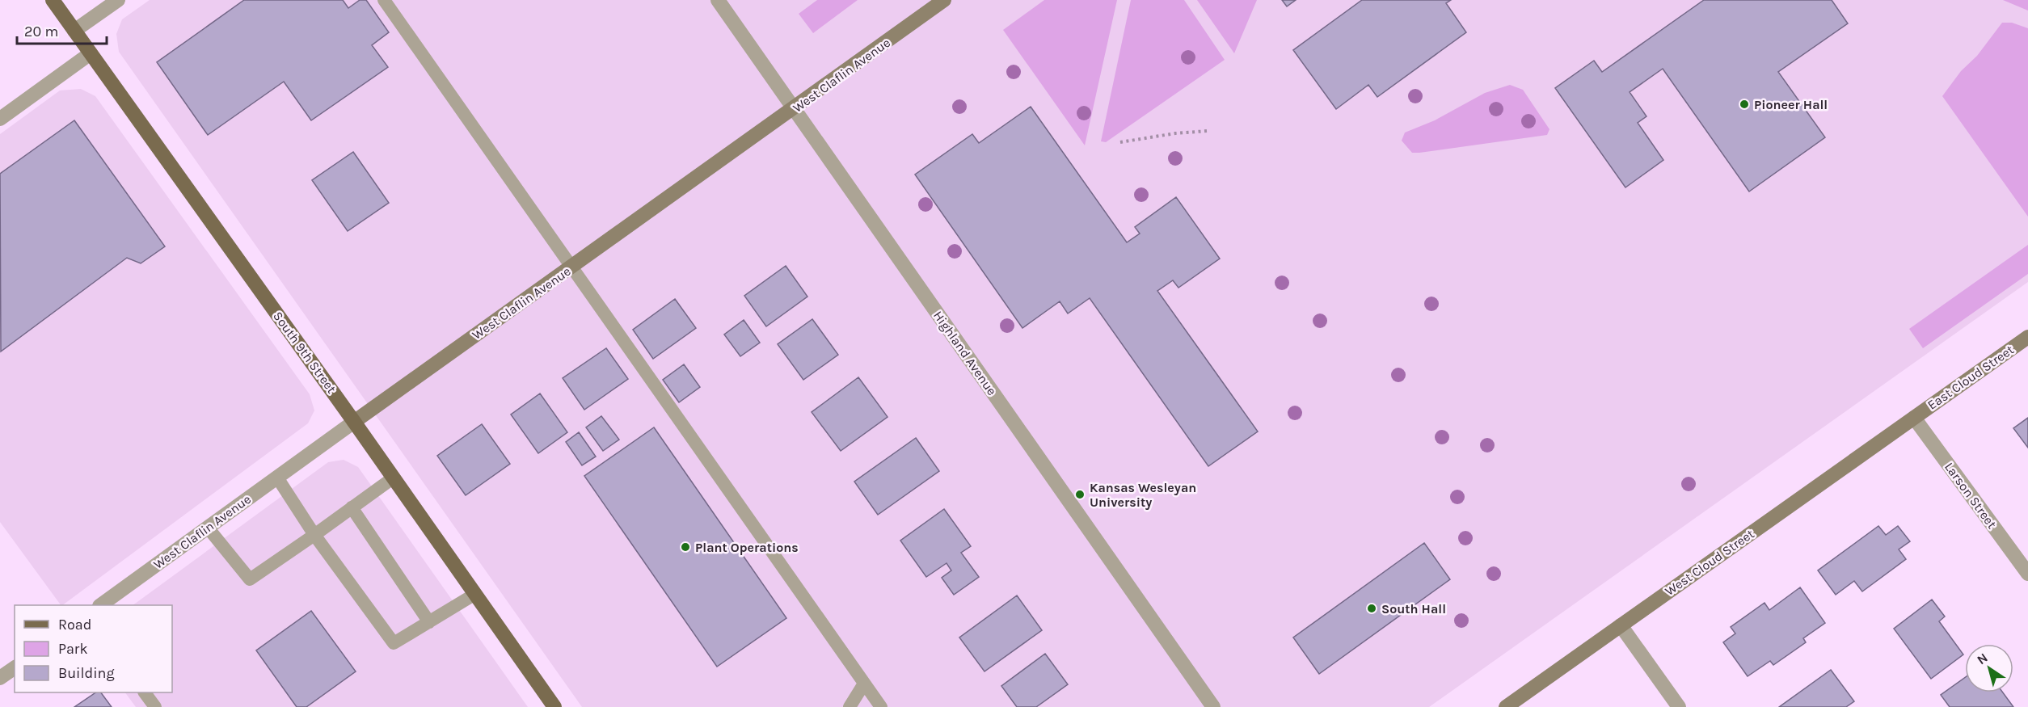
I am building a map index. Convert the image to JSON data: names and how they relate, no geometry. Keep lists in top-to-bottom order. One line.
{"streets":{"main road":["West Claflin Avenue","South 9th Street","East Cloud Street","West Cloud Street"],"street":["Highland Avenue","Larson Street"]},"crossings":[["West Claflin Avenue","South 9th Street"],["West Claflin Avenue","Highland Avenue"],["East Cloud Street","Larson Street"],["East Cloud Street","West Cloud Street"],["Larson Street","West Cloud Street"]],"places":["Pioneer Hall","Kansas Wesleyan University","Plant Operations","South Hall"],"legend":["Road","Park","Building"],"scale_bar":"20 m","north":"top left"}
